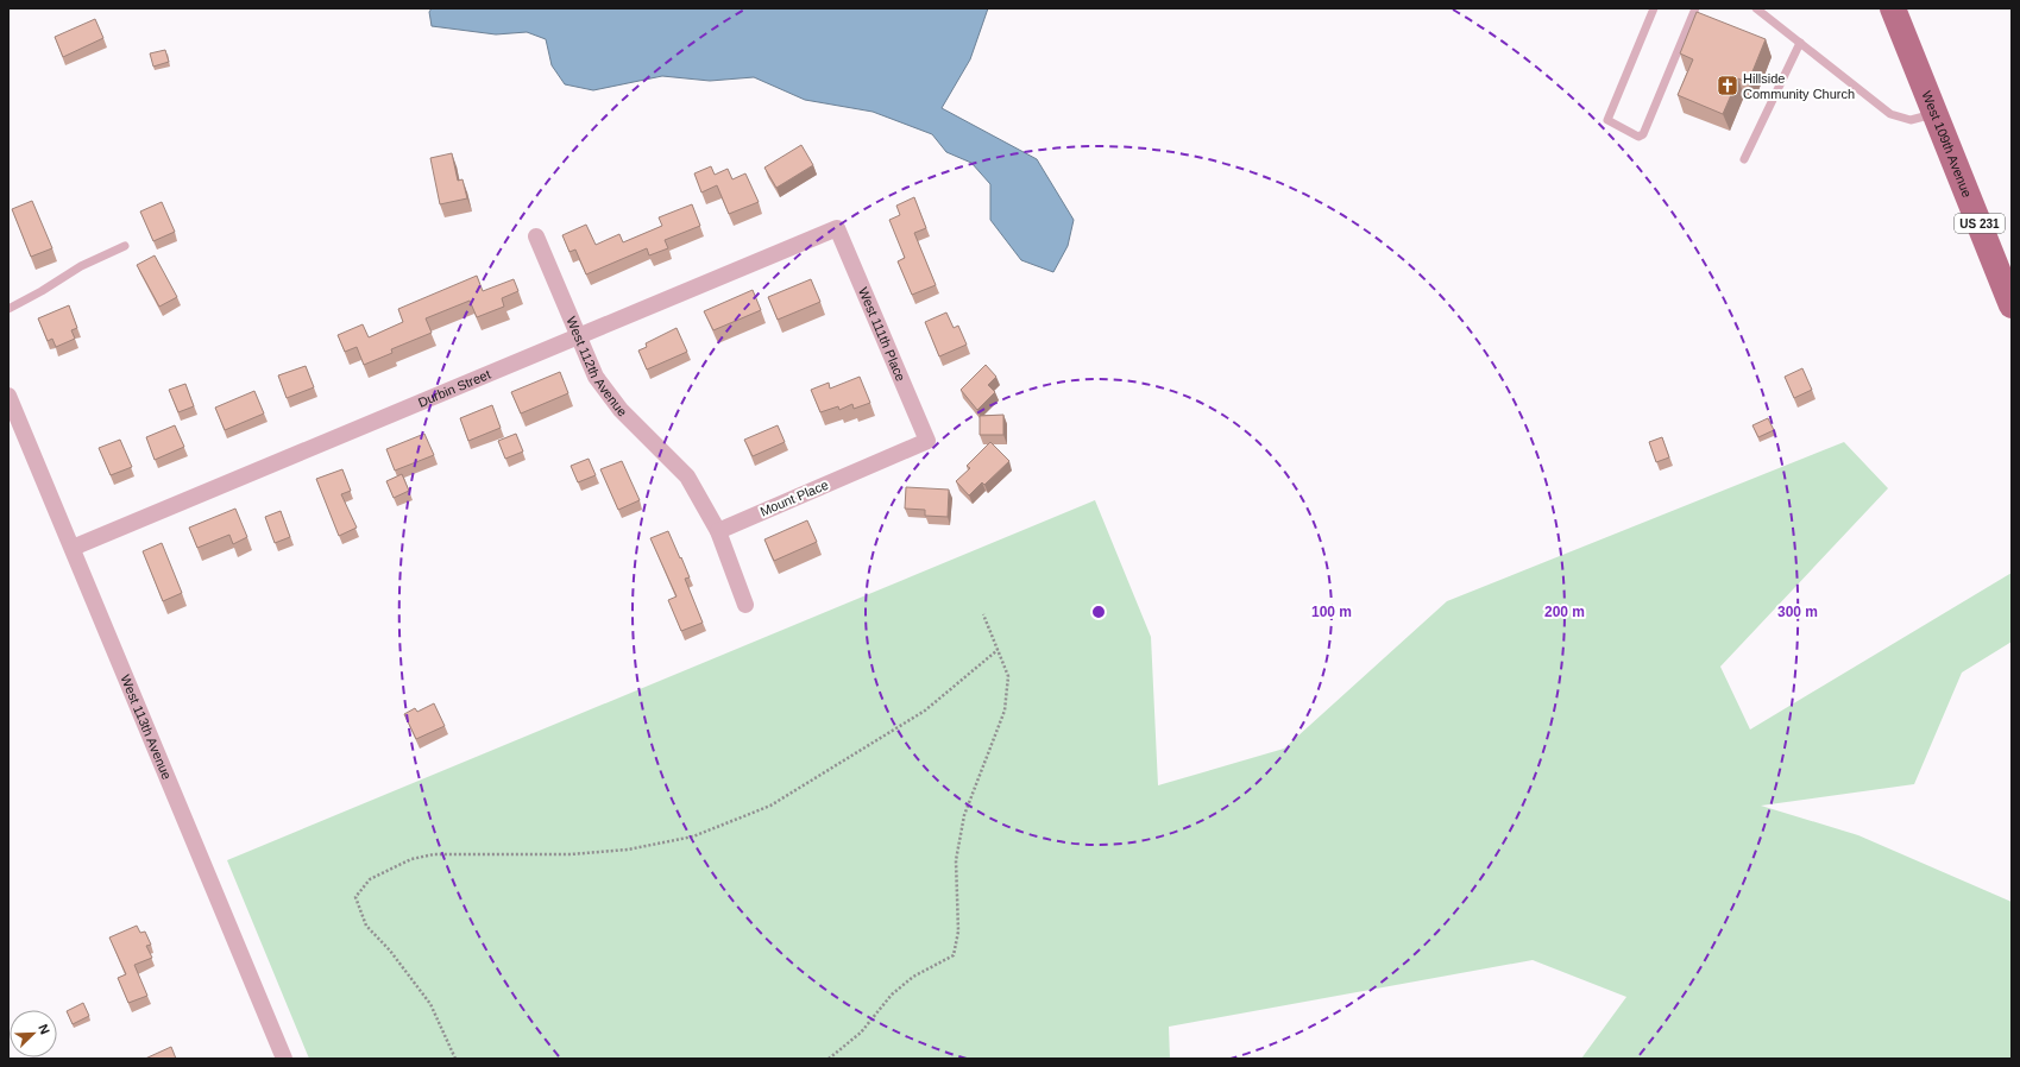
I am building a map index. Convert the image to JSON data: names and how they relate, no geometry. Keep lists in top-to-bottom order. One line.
{"streets":{"main road":["West 109th Avenue","US 231"],"street":["West 111th Place","West 112th Avenue","Durbin Street","Mount Place","West 113th Avenue"]},"crossings":[["West 111th Place","Durbin Street"],["West 111th Place","Mount Place"],["West 112th Avenue","Durbin Street"],["West 112th Avenue","Mount Place"],["Durbin Street","West 113th Avenue"]],"places":{"church":["Hillside Community Church"]},"north":"top right","rings":["100 m","200 m","300 m"]}
